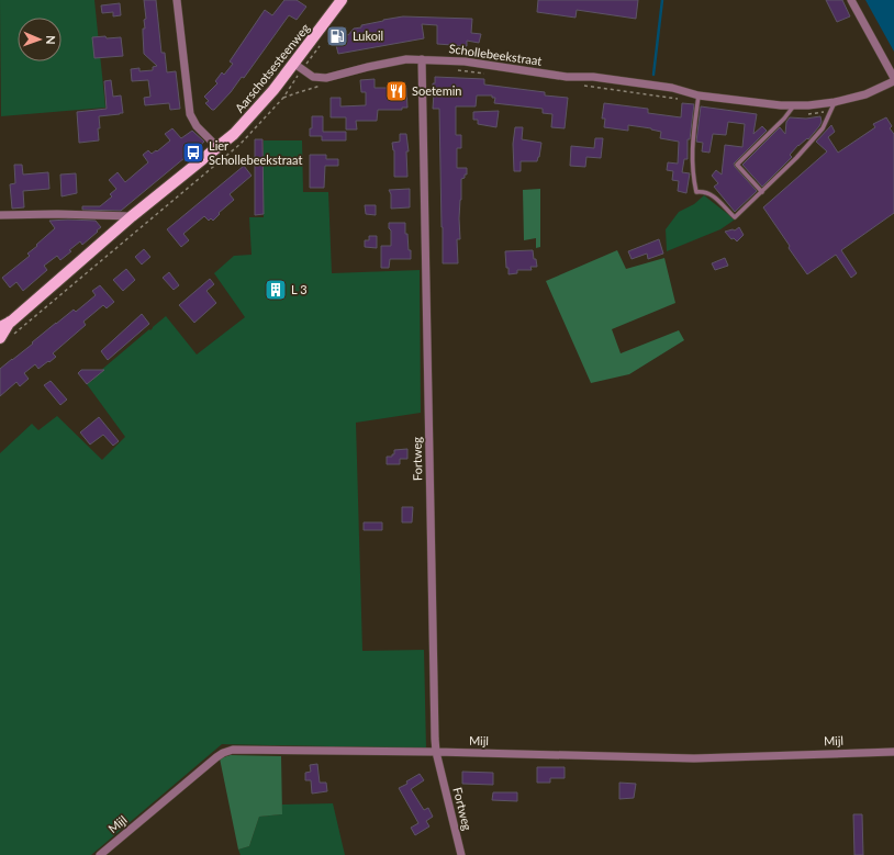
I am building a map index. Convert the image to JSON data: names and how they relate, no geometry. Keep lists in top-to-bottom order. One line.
{"streets":{"main road":["Aarschotsesteenweg"],"street":["Schollebeekstraat","Fortweg","Mijl"]},"crossings":[["Schollebeekstraat","Aarschotsesteenweg"],["Schollebeekstraat","Fortweg"],["Fortweg","Mijl"]],"places":{"fuel station":["Lukoil"],"restaurant":["Soetemin"],"bus stop":["Lier Schollebeekstraat"],"building":["L 3"]},"north":"right"}
